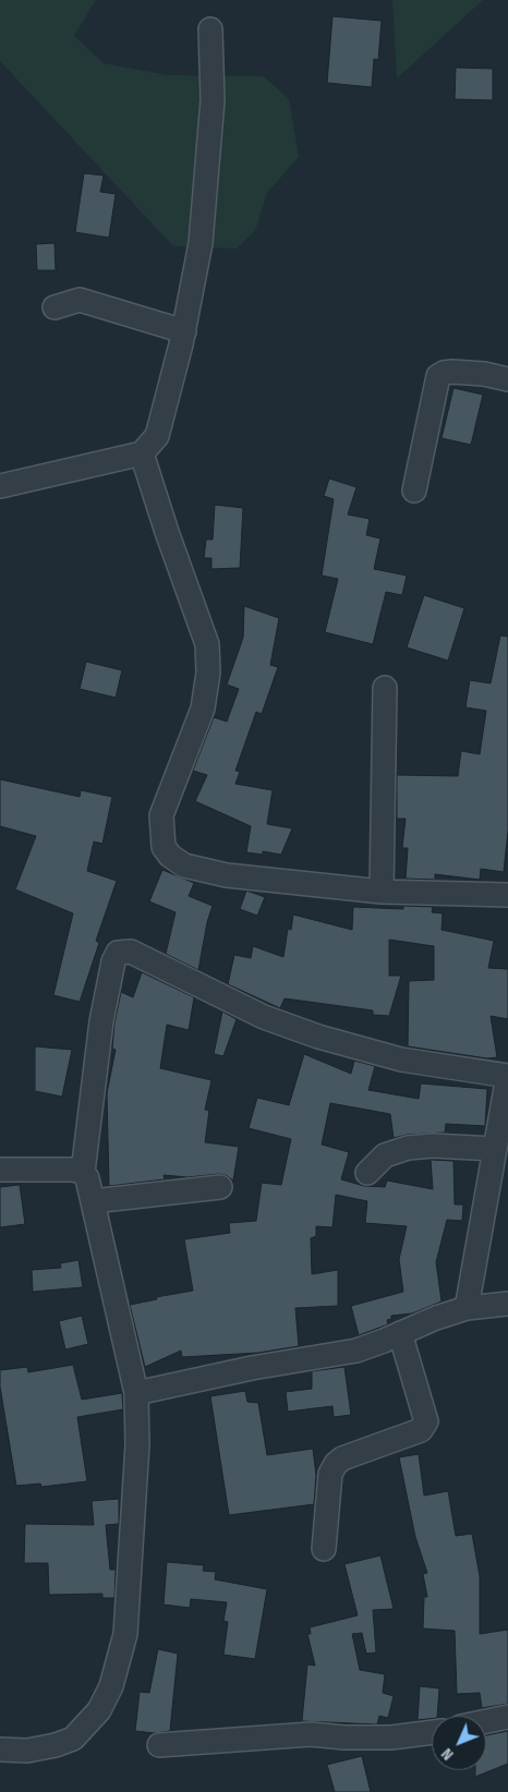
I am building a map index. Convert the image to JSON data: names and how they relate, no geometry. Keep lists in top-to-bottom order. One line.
{"north":"bottom left"}
